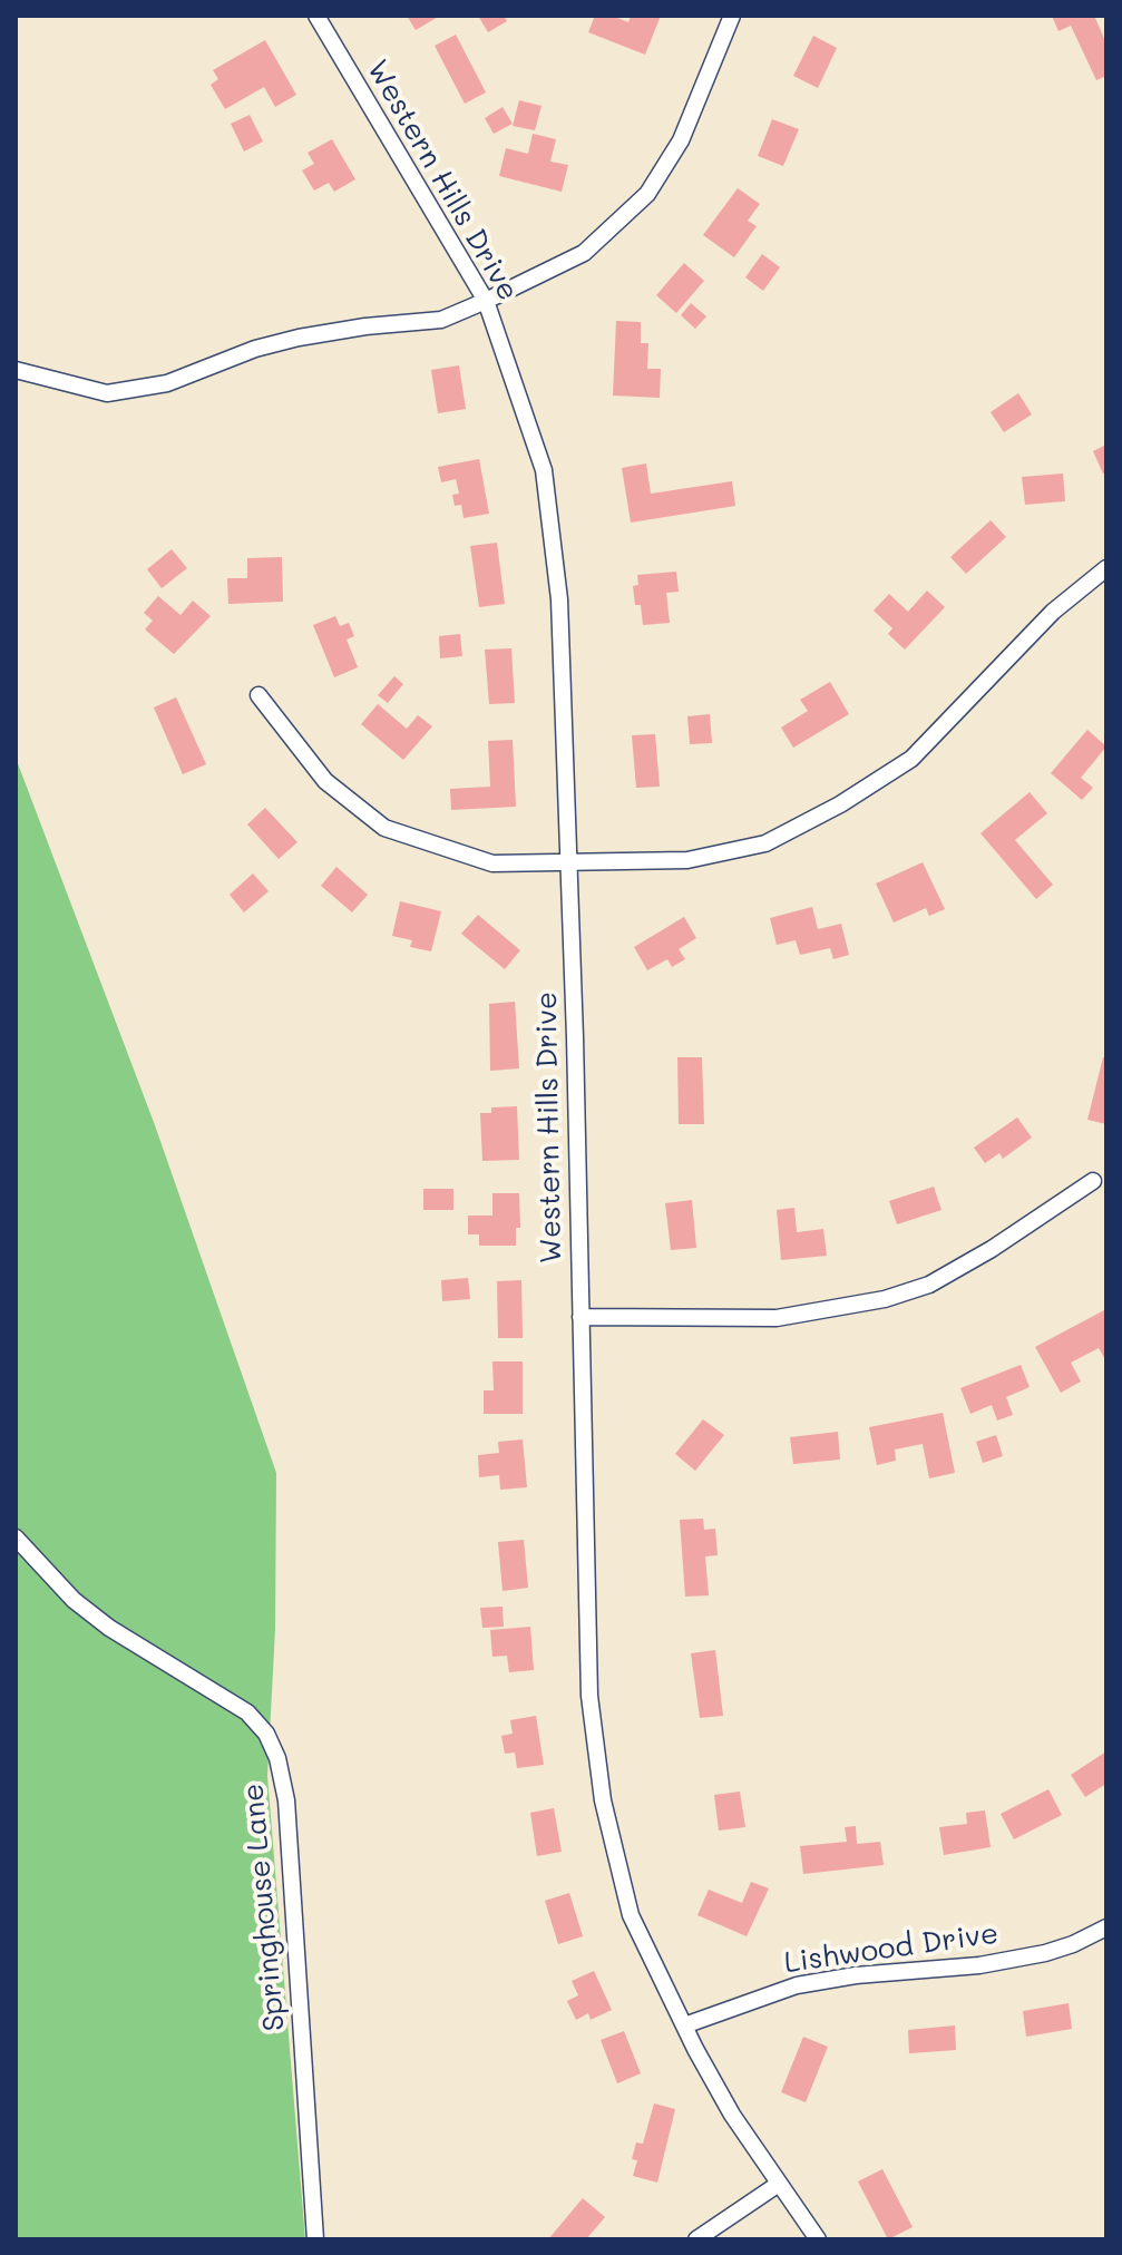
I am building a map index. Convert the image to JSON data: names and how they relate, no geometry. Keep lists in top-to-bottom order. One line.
{"streets":{"street":["Western Hills Drive","Springhouse Lane","Lishwood Drive"]},"crossings":[["Western Hills Drive","Lishwood Drive"]]}
